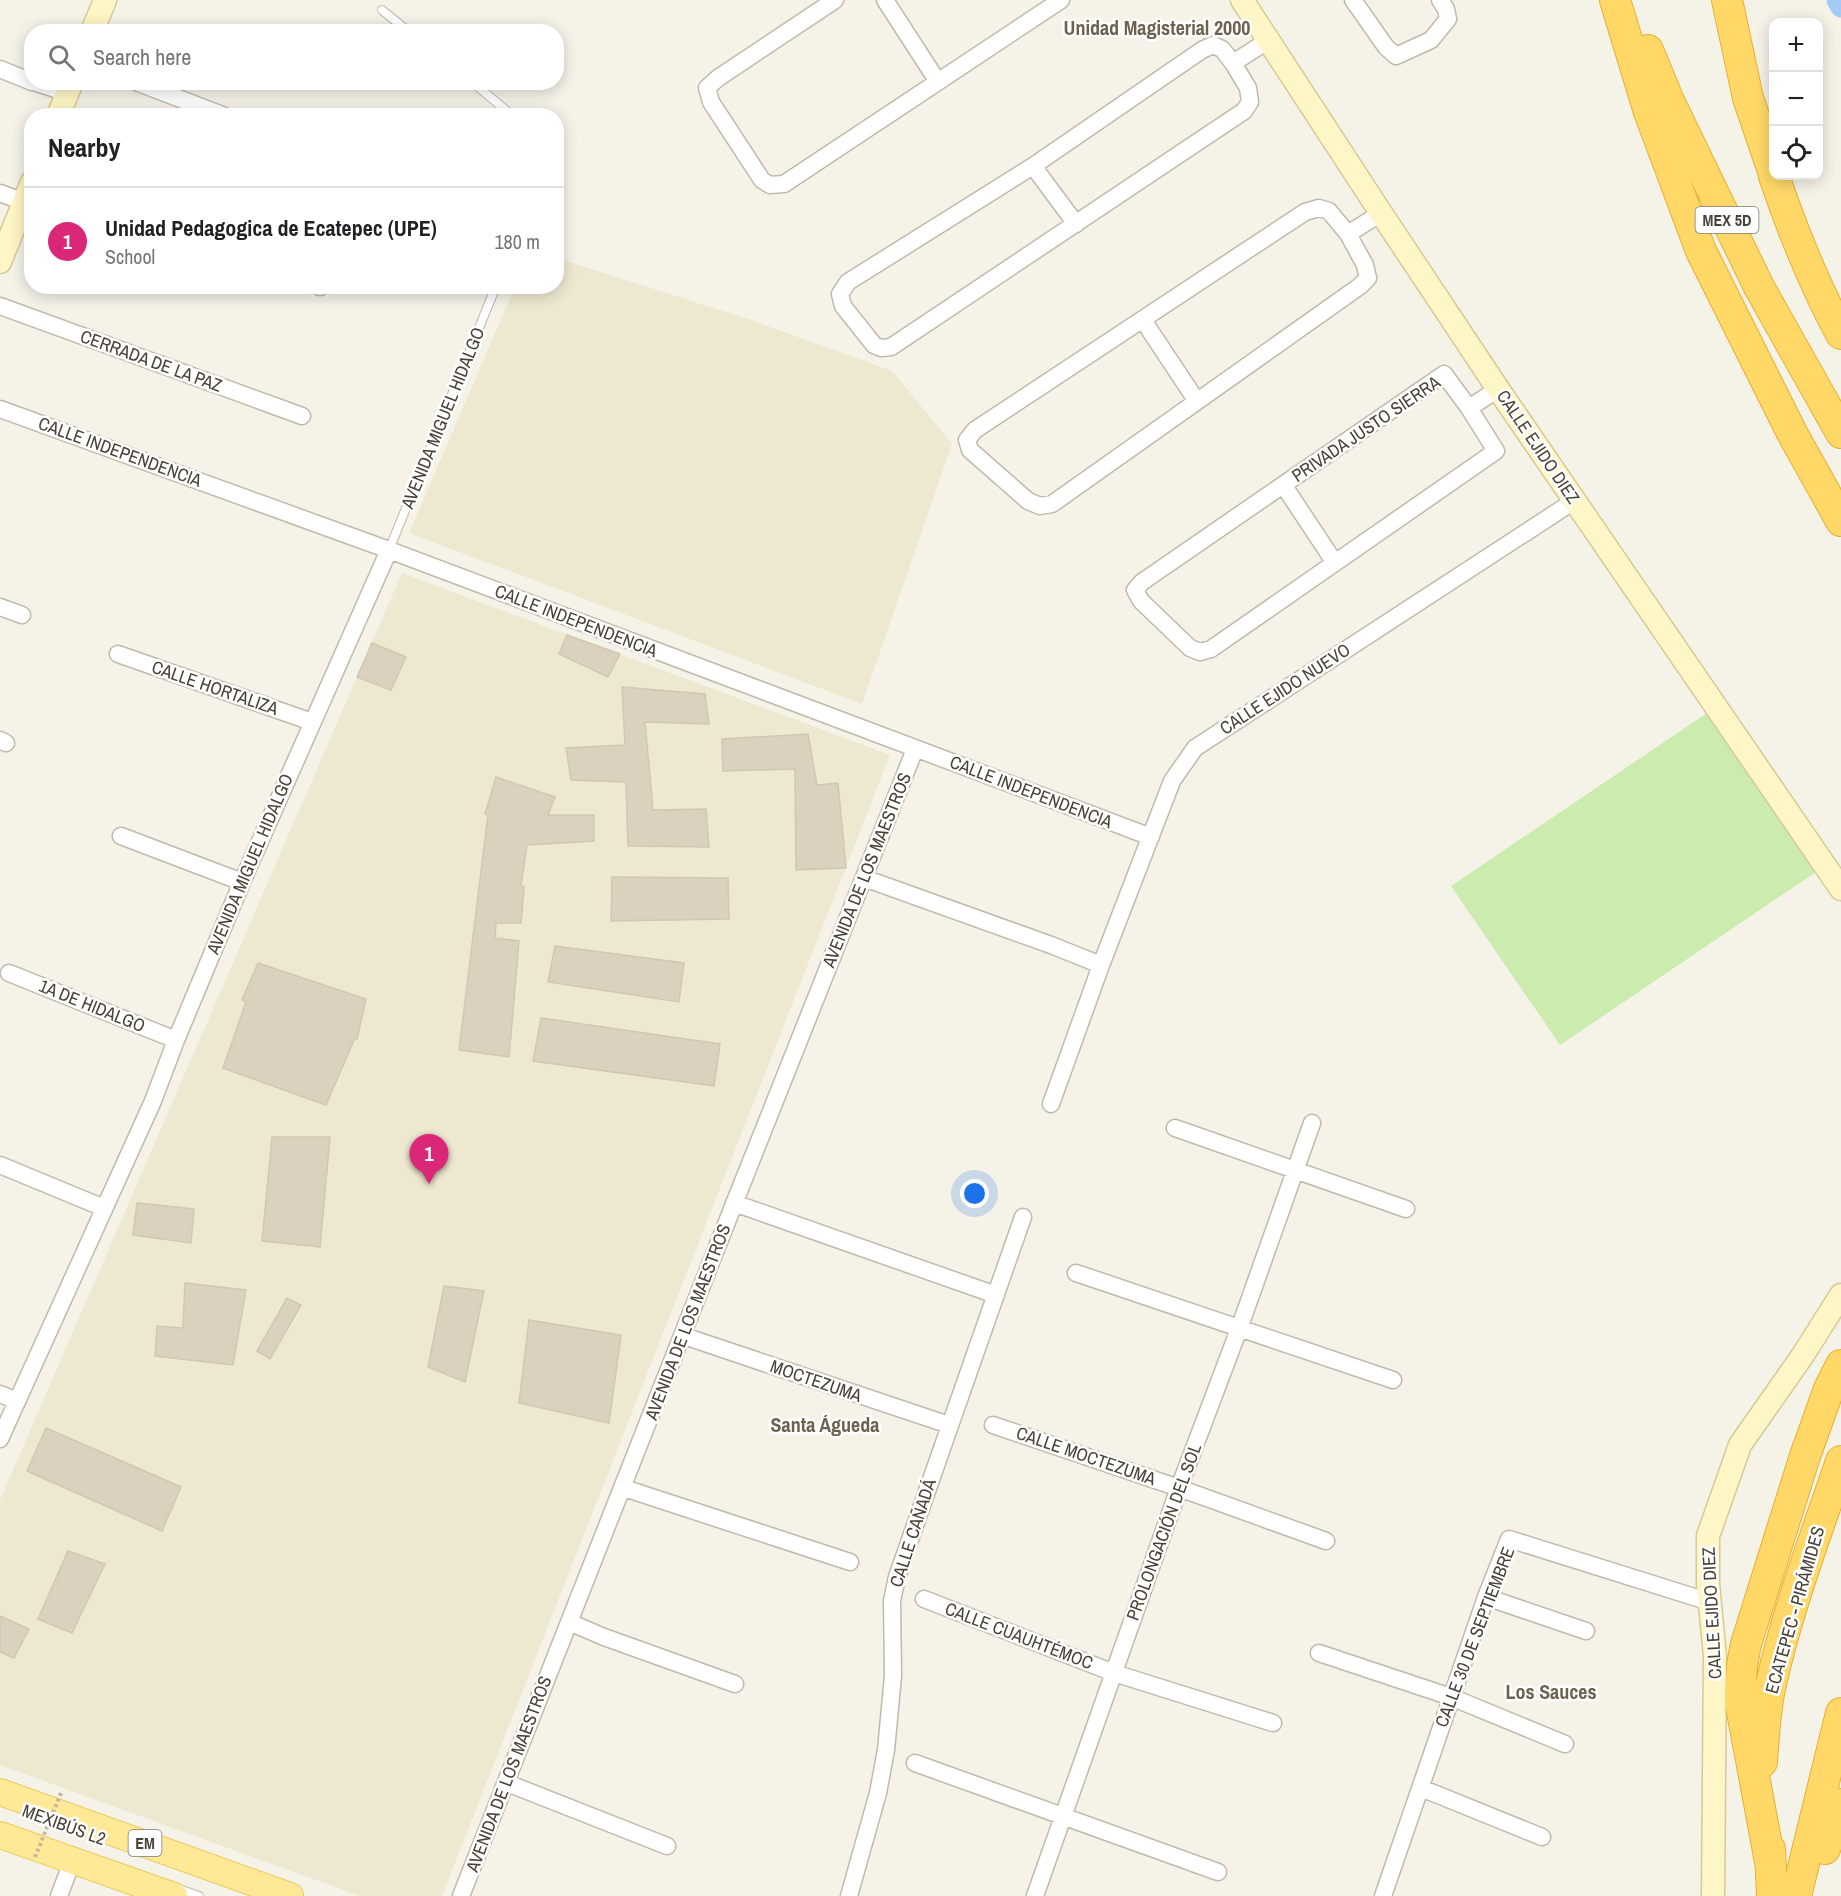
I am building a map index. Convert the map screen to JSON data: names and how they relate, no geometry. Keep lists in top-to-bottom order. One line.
{"streets":{"highway":["MEX 5D","ECATEPEC - PIRÁMIDES"],"main road":["CALLE EJIDO DIEZ","EM"],"street":["CERRADA DE LA PAZ","AVENIDA MIGUEL HIDALGO","PRIVADA JUSTO SIERRA","CALLE INDEPENDENCIA","CALLE HORTALIZA","CALLE EJIDO NUEVO","AVENIDA DE LOS MAESTROS","1A DE HIDALGO","MOCTEZUMA","CALLE MOCTEZUMA","PROLONGACIÓN DEL SOL","CALLE CAÑADÁ","CALLE CUAUHTÉMOC","CALLE 30 DE SEPTIEMBRE"],"lane":["MEXIBÚS L2"]},"crossings":[["AVENIDA MIGUEL HIDALGO","CALLE INDEPENDENCIA"],["AVENIDA MIGUEL HIDALGO","CALLE HORTALIZA"],["AVENIDA MIGUEL HIDALGO","1A DE HIDALGO"],["CALLE EJIDO DIEZ","CALLE EJIDO NUEVO"],["CALLE EJIDO DIEZ","CALLE 30 DE SEPTIEMBRE"],["CALLE INDEPENDENCIA","CALLE EJIDO NUEVO"],["CALLE INDEPENDENCIA","AVENIDA DE LOS MAESTROS"],["AVENIDA DE LOS MAESTROS","MOCTEZUMA"],["MOCTEZUMA","CALLE CAÑADÁ"],["CALLE MOCTEZUMA","PROLONGACIÓN DEL SOL"],["PROLONGACIÓN DEL SOL","CALLE CUAUHTÉMOC"]],"districts":["Unidad Magisterial 2000","Santa Águeda","Los Sauces"],"page":{"map_buttons":["+","−"],"search":"Search here","heading":"Nearby","list":[{"mark":"1","name":"Unidad Pedagogica de Ecatepec (UPE)","note":"School","value":"180 m"}],"pins":"1"}}
